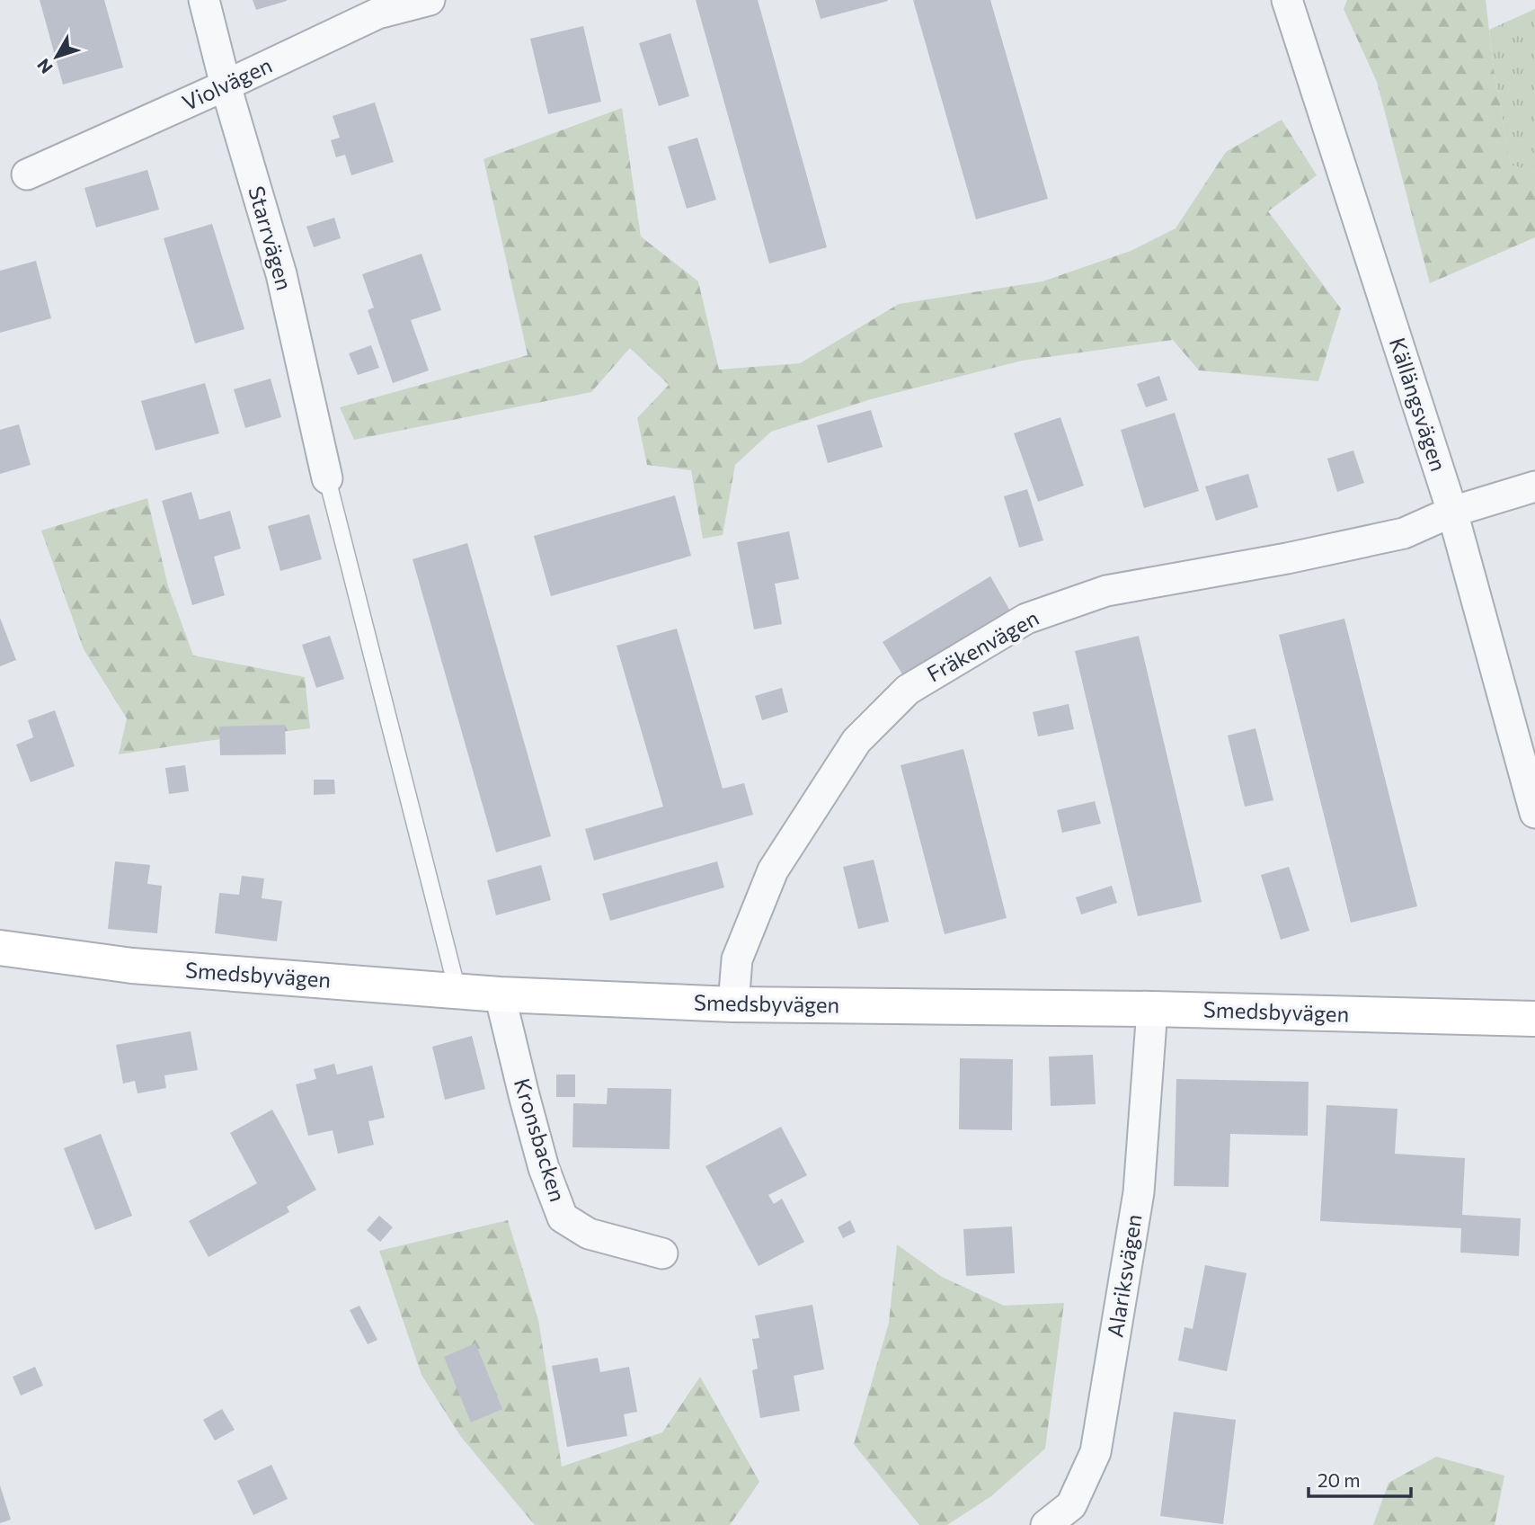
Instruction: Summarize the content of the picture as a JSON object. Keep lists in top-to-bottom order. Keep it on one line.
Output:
{"streets":{"main road":["Smedsbyvägen"],"street":["Violvägen","Starrvägen","Källängsvägen","Fräkenvägen","Kronsbacken","Alariksvägen"]},"crossings":[["Violvägen","Starrvägen"],["Källängsvägen","Fräkenvägen"],["Fräkenvägen","Smedsbyvägen"],["Smedsbyvägen","Kronsbacken"],["Smedsbyvägen","Alariksvägen"]],"scale_bar":"20 m","north":"bottom left"}
